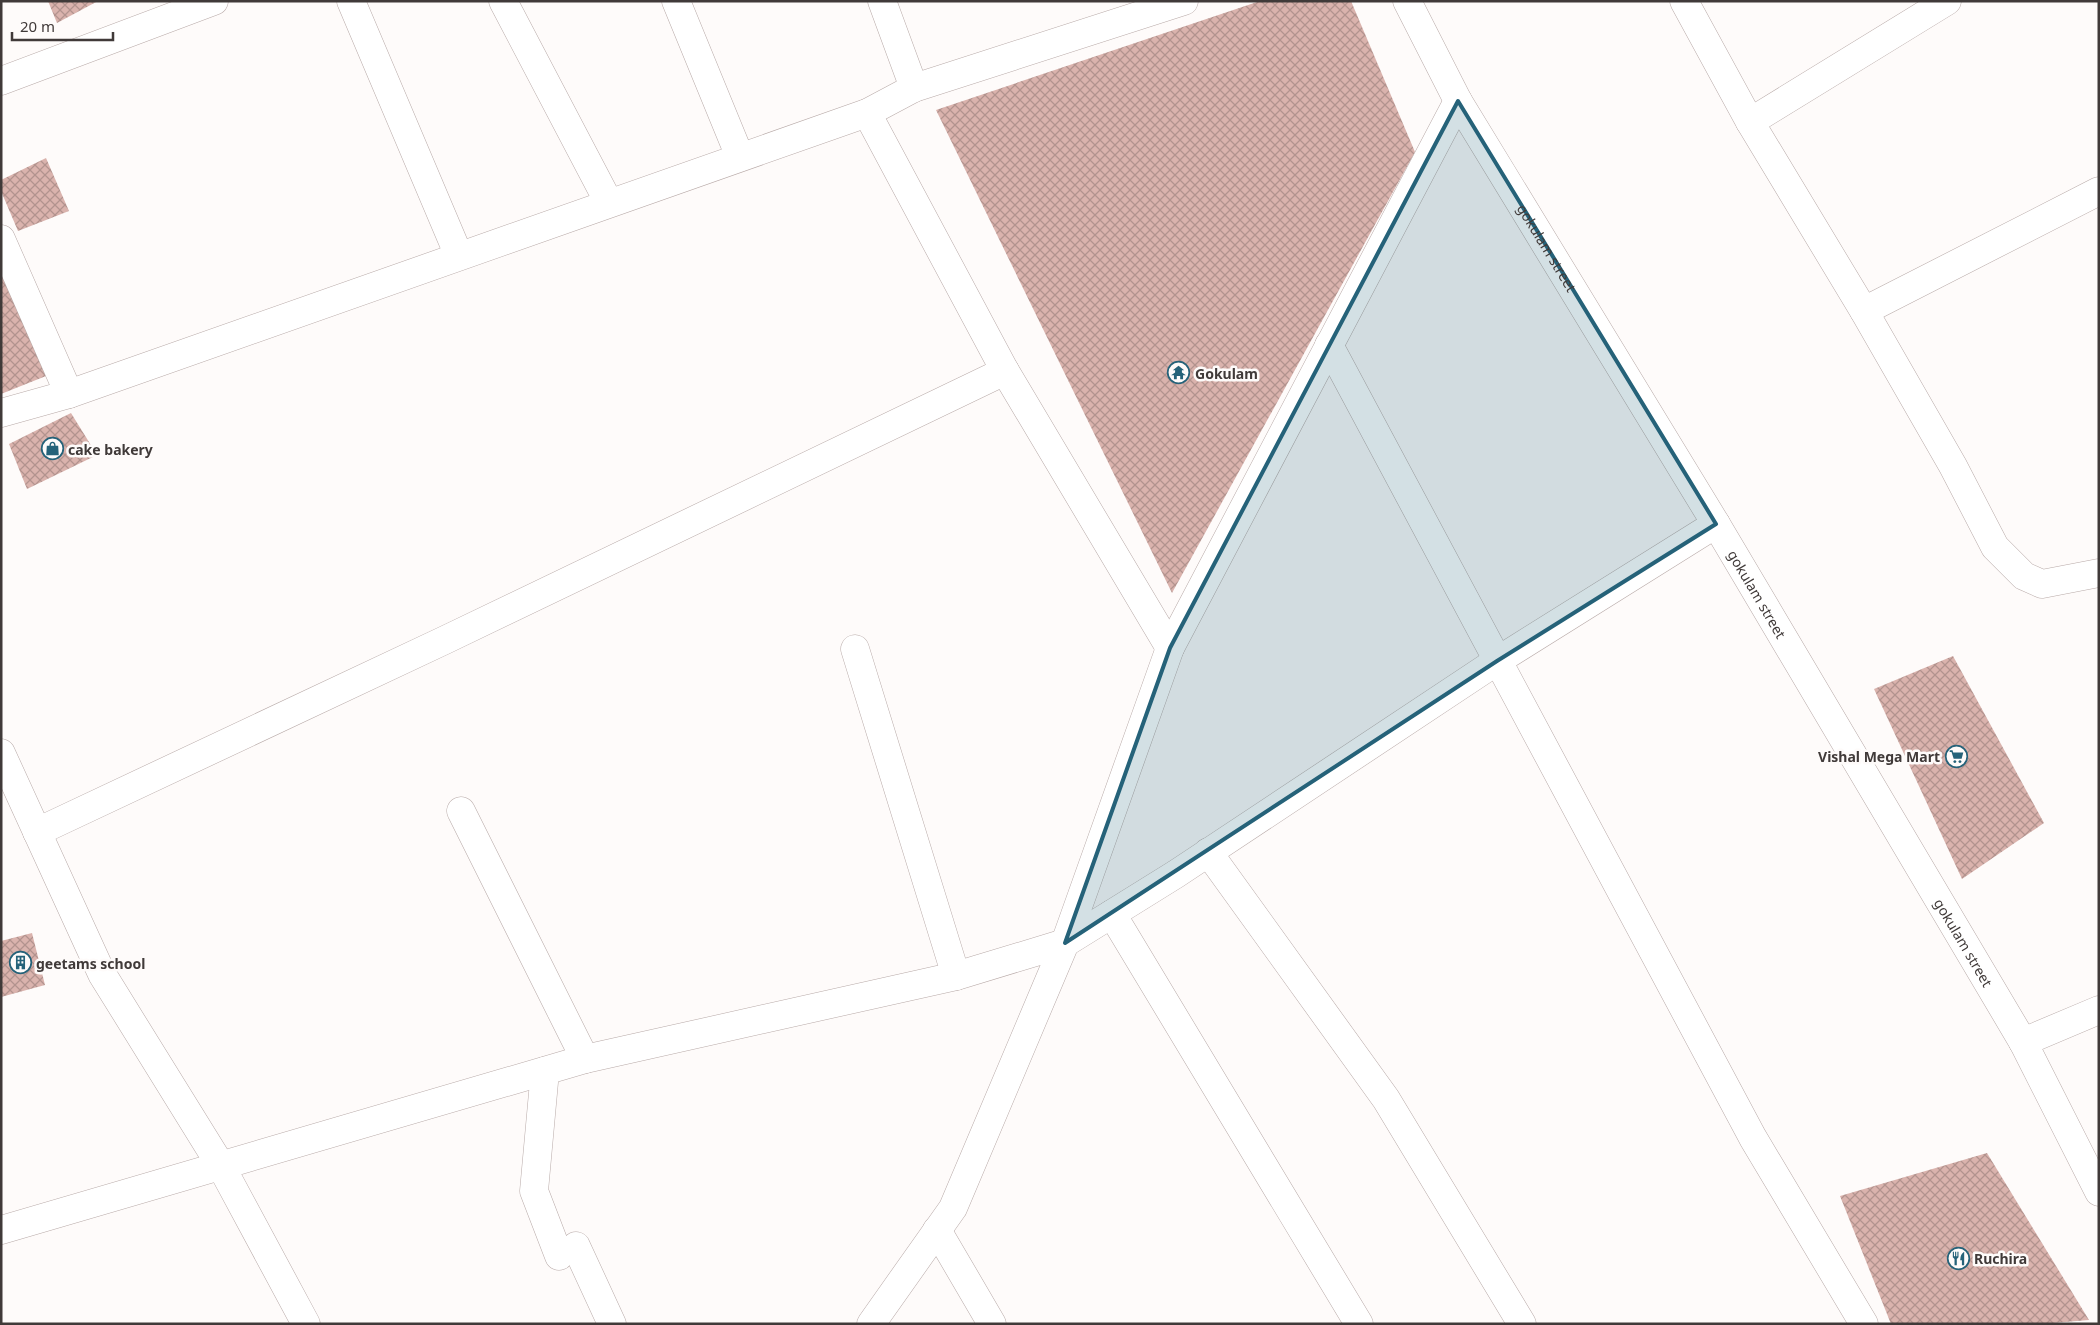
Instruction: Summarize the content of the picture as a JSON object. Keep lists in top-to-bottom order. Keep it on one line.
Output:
{"streets":{"street":["gokulam street"]},"places":{"temple":["Gokulam"],"shop":["cake bakery"],"supermarket":["Vishal Mega Mart"],"building":["geetams school"],"restaurant":["Ruchira"]},"scale_bar":"20 m"}
